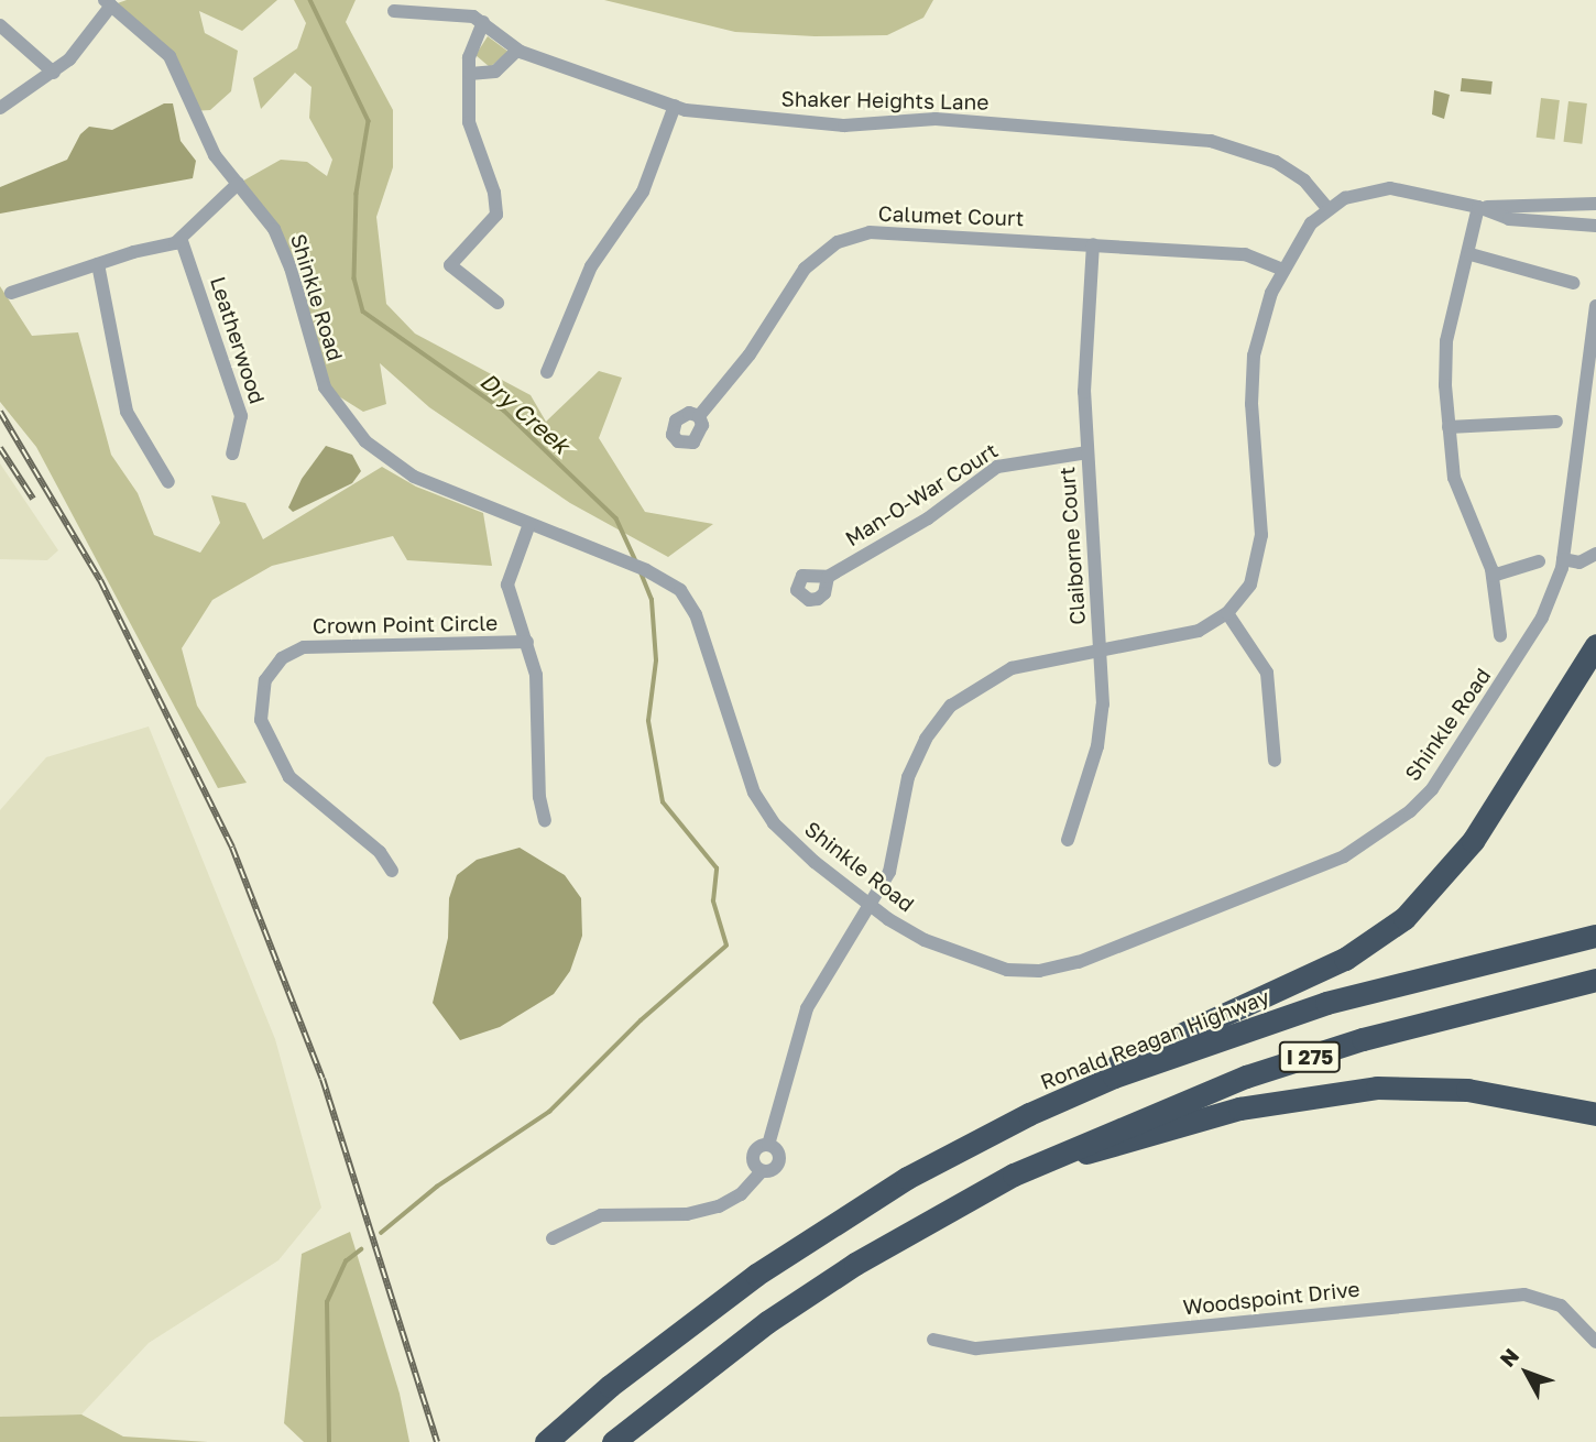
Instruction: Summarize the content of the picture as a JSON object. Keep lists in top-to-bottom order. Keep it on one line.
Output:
{"streets":{"highway":["Ronald Reagan Highway","I 275"],"street":["Shaker Heights Lane","Calumet Court","Shinkle Road","Leatherwood","Man-O-War Court","Claiborne Court","Crown Point Circle","Woodspoint Drive"]},"crossings":[["Calumet Court","Claiborne Court"],["Shinkle Road","Crown Point Circle"],["Man-O-War Court","Claiborne Court"]],"water":["Dry Creek"],"north":"top left"}
